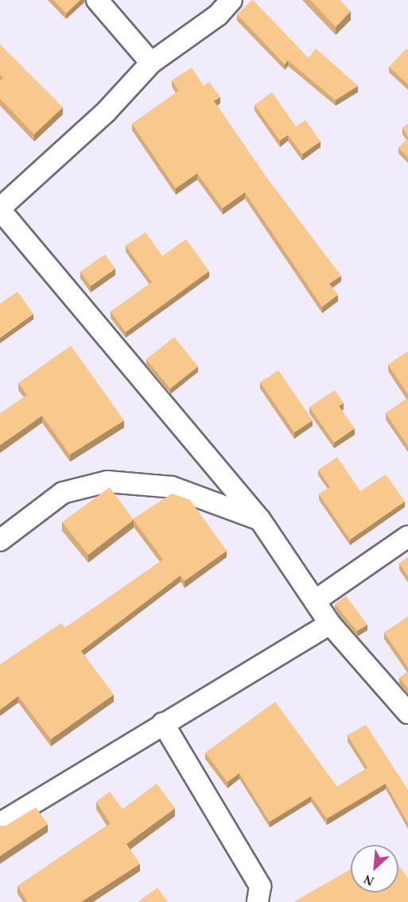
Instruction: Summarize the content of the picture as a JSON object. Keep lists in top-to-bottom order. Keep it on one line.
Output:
{"north":"bottom left"}
